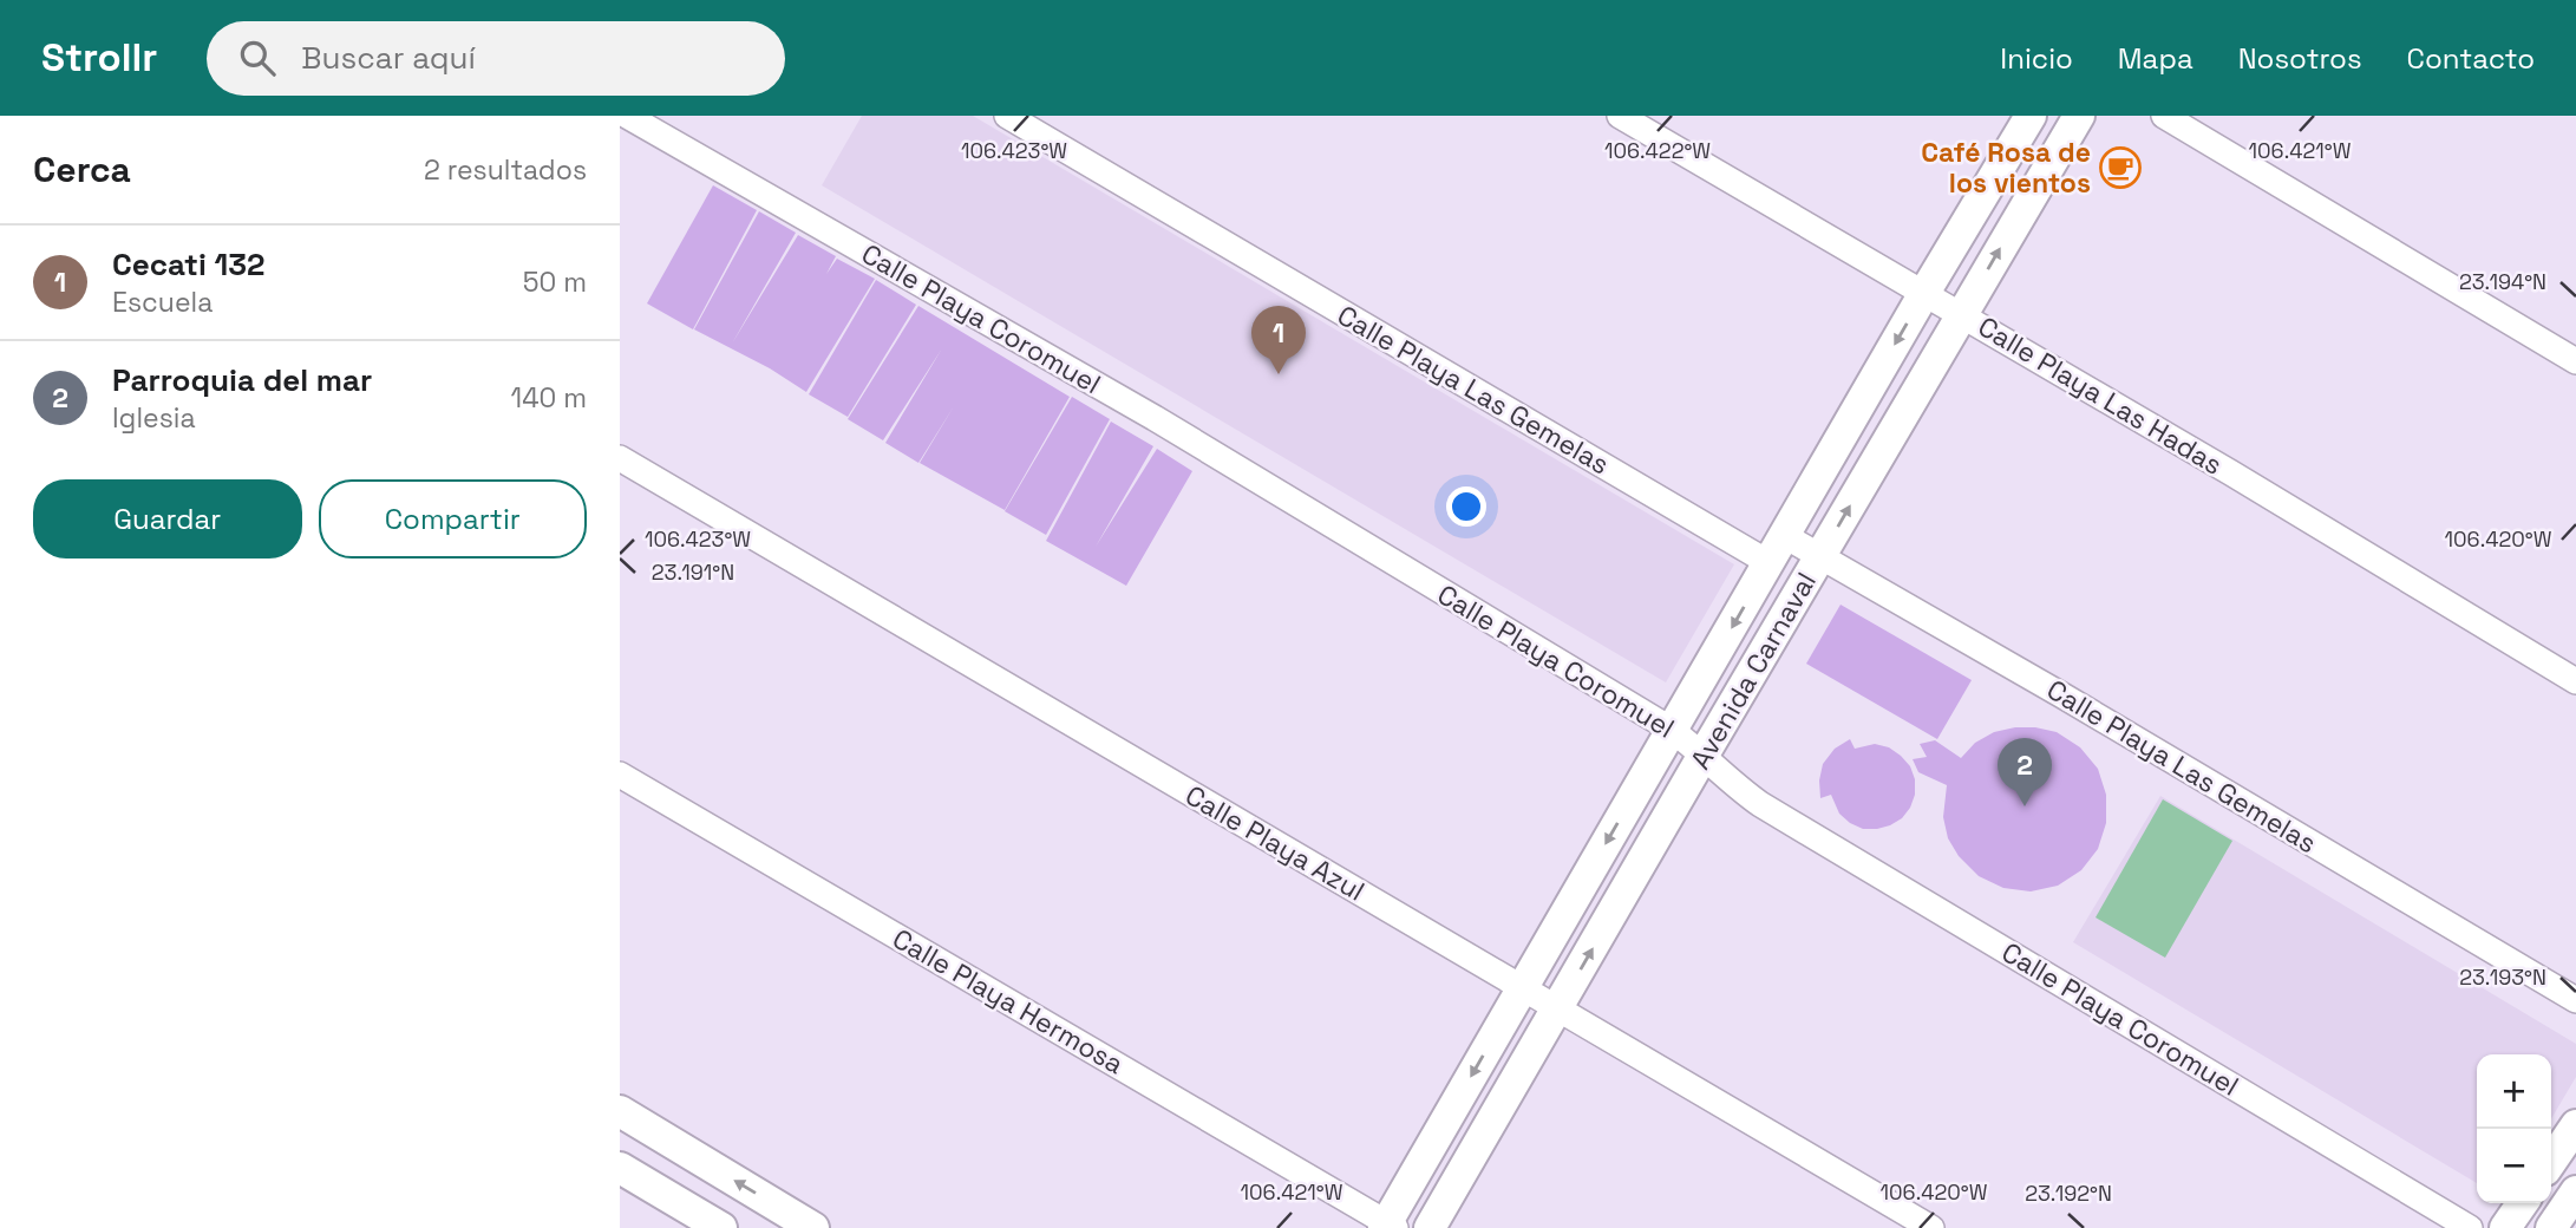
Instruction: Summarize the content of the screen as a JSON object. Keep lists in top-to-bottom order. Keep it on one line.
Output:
{"streets":{"street":["Calle Playa Coromuel","Calle Playa Las Gemelas","Calle Playa Las Hadas","Avenida Carnaval","Calle Playa Azul","Calle Playa Hermosa"]},"crossings":[["Calle Playa Coromuel","Avenida Carnaval"],["Calle Playa Las Gemelas","Avenida Carnaval"],["Calle Playa Las Hadas","Avenida Carnaval"],["Avenida Carnaval","Calle Playa Azul"],["Avenida Carnaval","Calle Playa Hermosa"]],"places":{"cafe":["Café Rosa de los vientos"]},"page":{"header":"Strollr","search":"Buscar aquí","nav":["Inicio","Mapa","Nosotros","Contacto"],"heading":["Cerca","2 resultados"],"list":[{"mark":"1","name":"Cecati 132","note":"Escuela","value":"50 m"},{"mark":"2","name":"Parroquia del mar","note":"Iglesia","value":"140 m"}],"pins":["1","2"],"buttons":["Guardar","Compartir"],"map_buttons":["+","−"]},"coordinates":["106.423°W","106.422°W","106.421°W","23.194°N","106.420°W","23.191°N","23.193°N","23.192°N"]}
